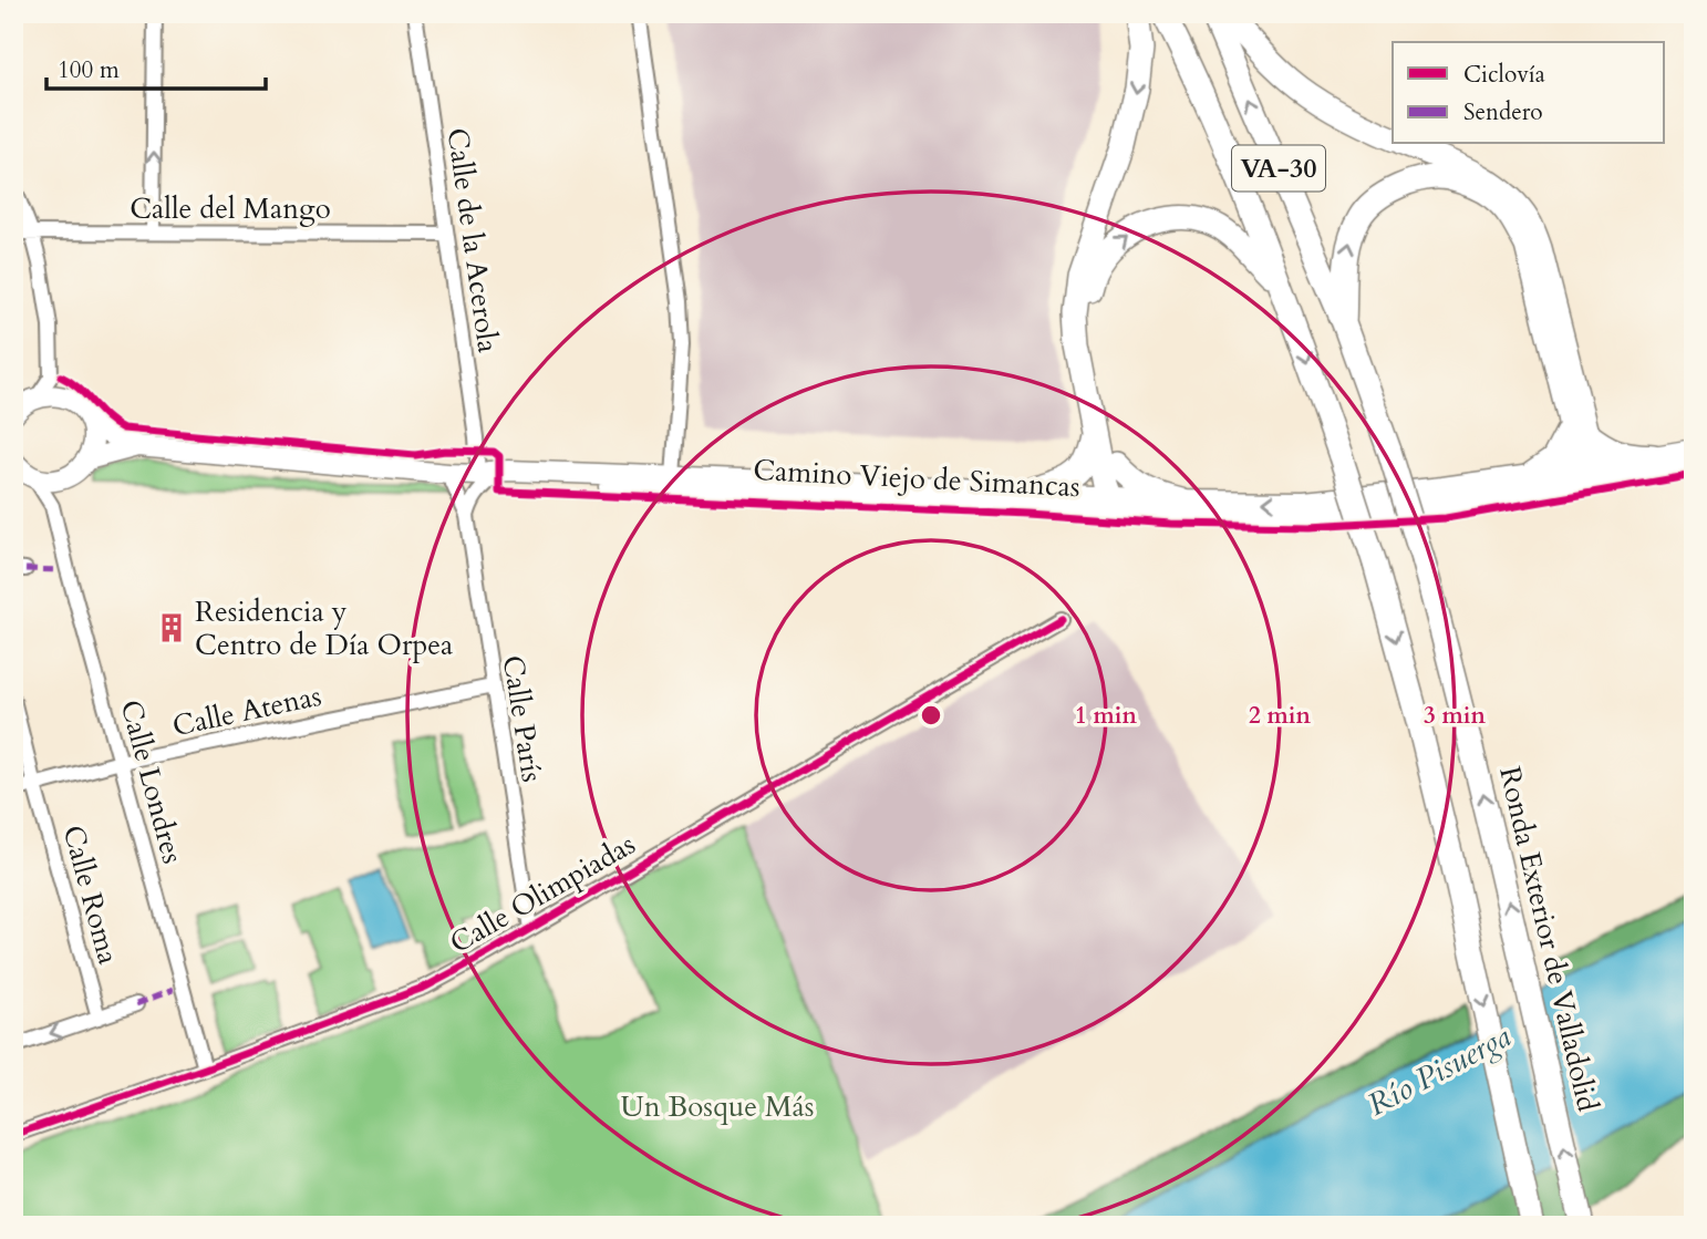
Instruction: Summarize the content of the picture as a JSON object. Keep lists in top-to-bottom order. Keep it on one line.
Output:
{"streets":{"highway":["VA-30","Ronda Exterior de Valladolid"],"main road":["Camino Viejo de Simancas"],"street":["Calle del Mango","Calle de la Acerola","Calle Atenas","Calle París","Calle Londres","Calle Olimpiadas","Calle Roma"]},"crossings":[["Calle del Mango","Calle de la Acerola"],["Calle de la Acerola","Camino Viejo de Simancas"],["Camino Viejo de Simancas","Calle París"],["Calle Atenas","Calle París"],["Calle Atenas","Calle Londres"],["Calle Atenas","Calle Roma"],["Calle París","Calle Olimpiadas"],["Calle Londres","Calle Olimpiadas"]],"water":["Río Pisuerga"],"parks":["Un Bosque Más"],"places":{"building":["Residencia y Centro de Día Orpea"]},"legend":["Ciclovía","Sendero"],"scale_bar":"100 m","rings":["1 min","2 min","3 min"]}
